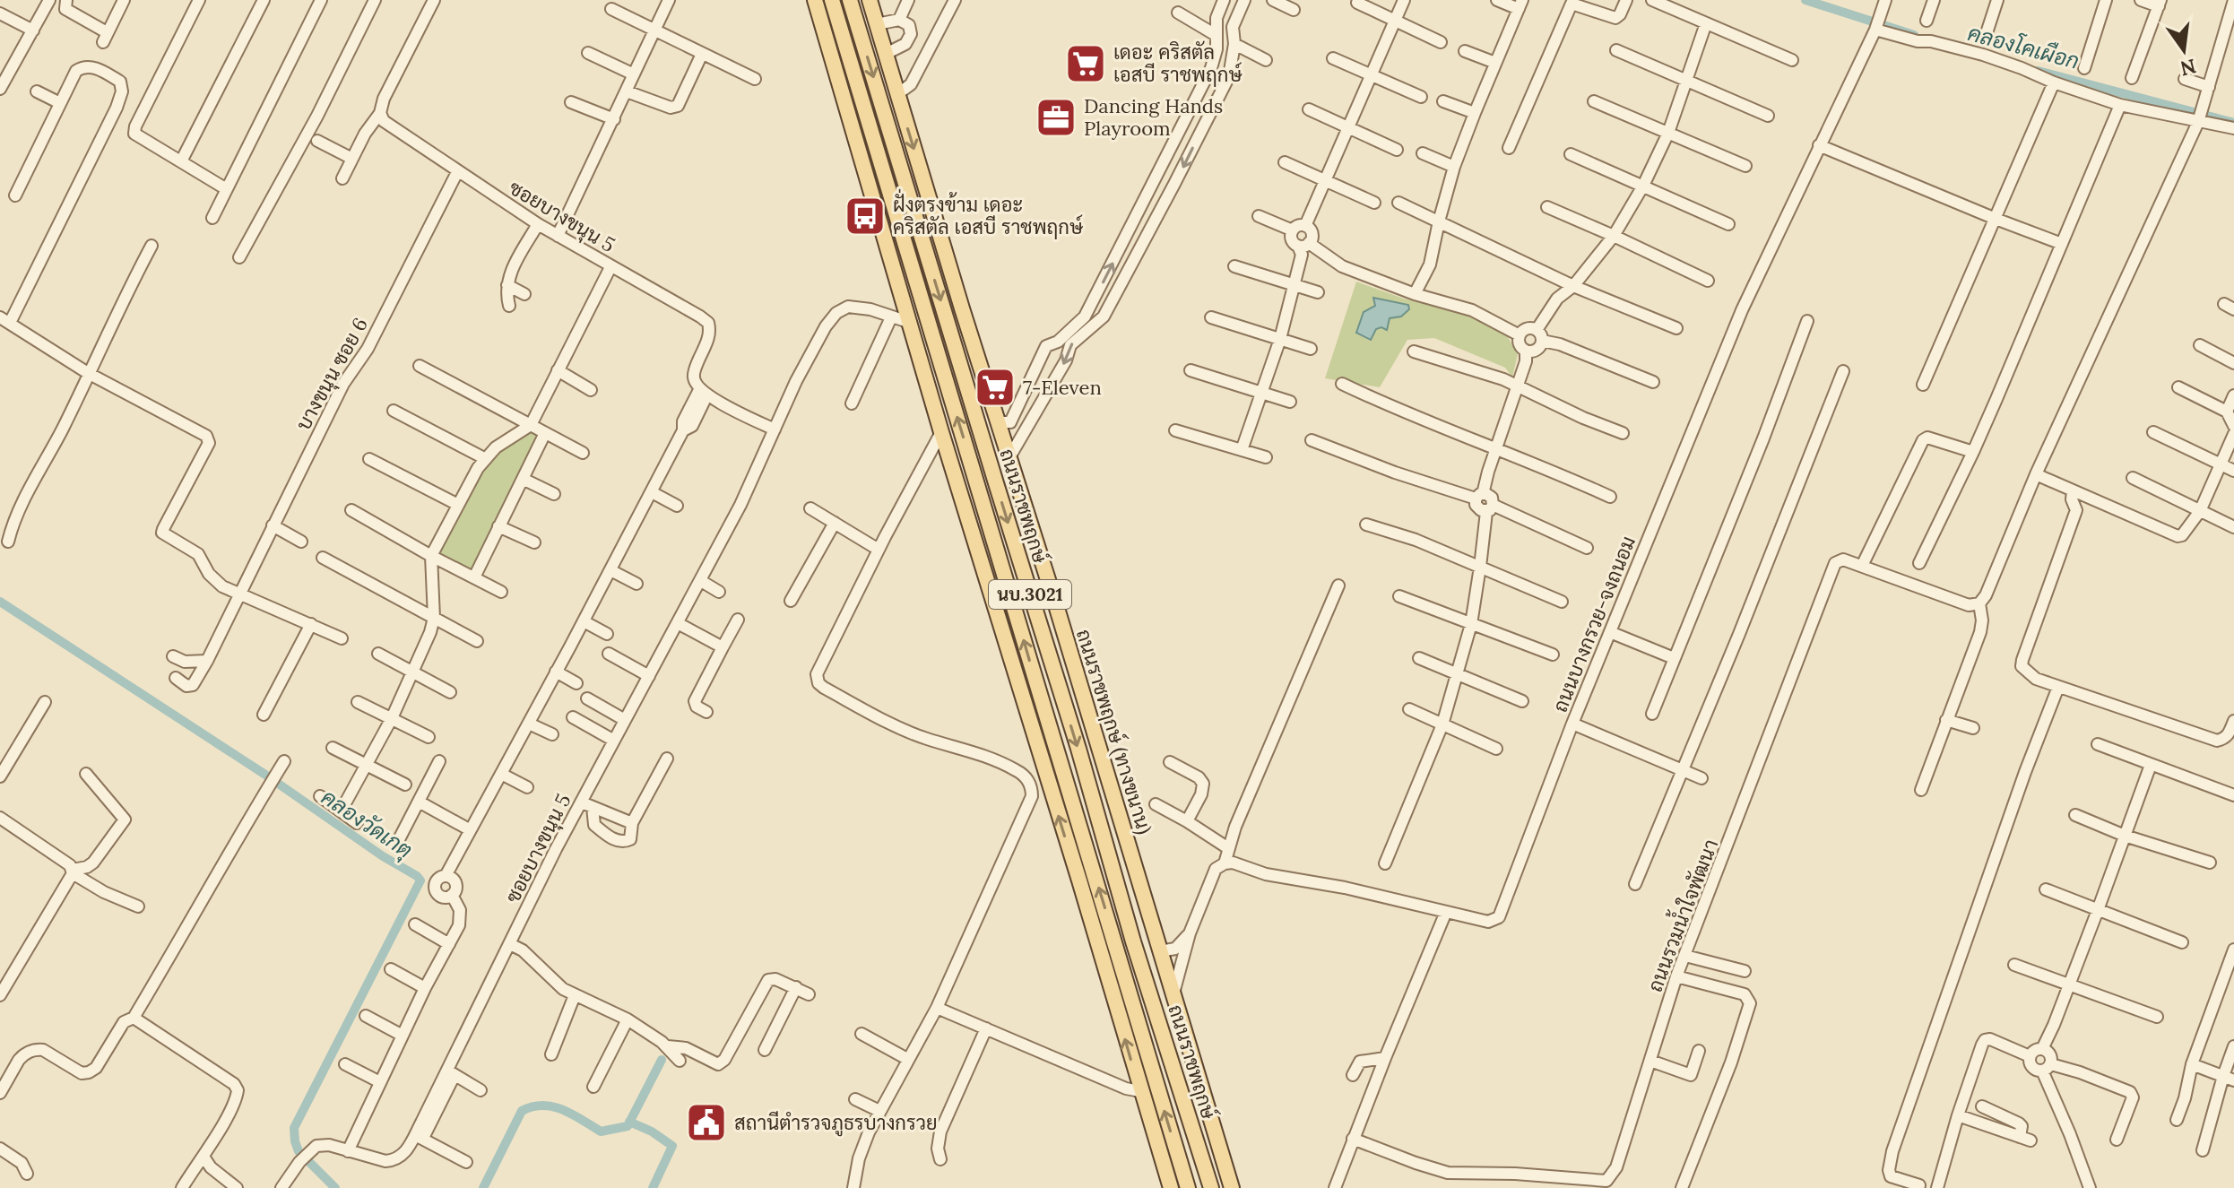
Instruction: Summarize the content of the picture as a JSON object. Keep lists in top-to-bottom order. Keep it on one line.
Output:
{"streets":{"main road":["ถนนราชพฤกษ์","นบ.3021","ถนนราชพฤกษ์ (ทางขนาน)"],"street":["ซอยบางขนุน 5","บางขนุน ซอย 6","ถนนบางกรวย-จงถนอม","ถนนรวมน้ำใจพัฒนา"]},"crossings":[["ซอยบางขนุน 5","บางขนุน ซอย 6"],["ซอยบางขนุน 5","นบ.3021"]],"water":["คลองโคเผือก","คลองวัดเกตุ"],"places":{"supermarket":["เดอะ คริสตัล เอสบี ราชพฤกษ์","7-Eleven"],"office":["Dancing Hands Playroom"],"bus stop":["ฝั่งตรงข้าม เดอะ คริสตัล เอสบี ราชพฤกษ์"],"public building":["สถานีตำรวจภูธรบางกรวย"]},"north":"bottom"}
